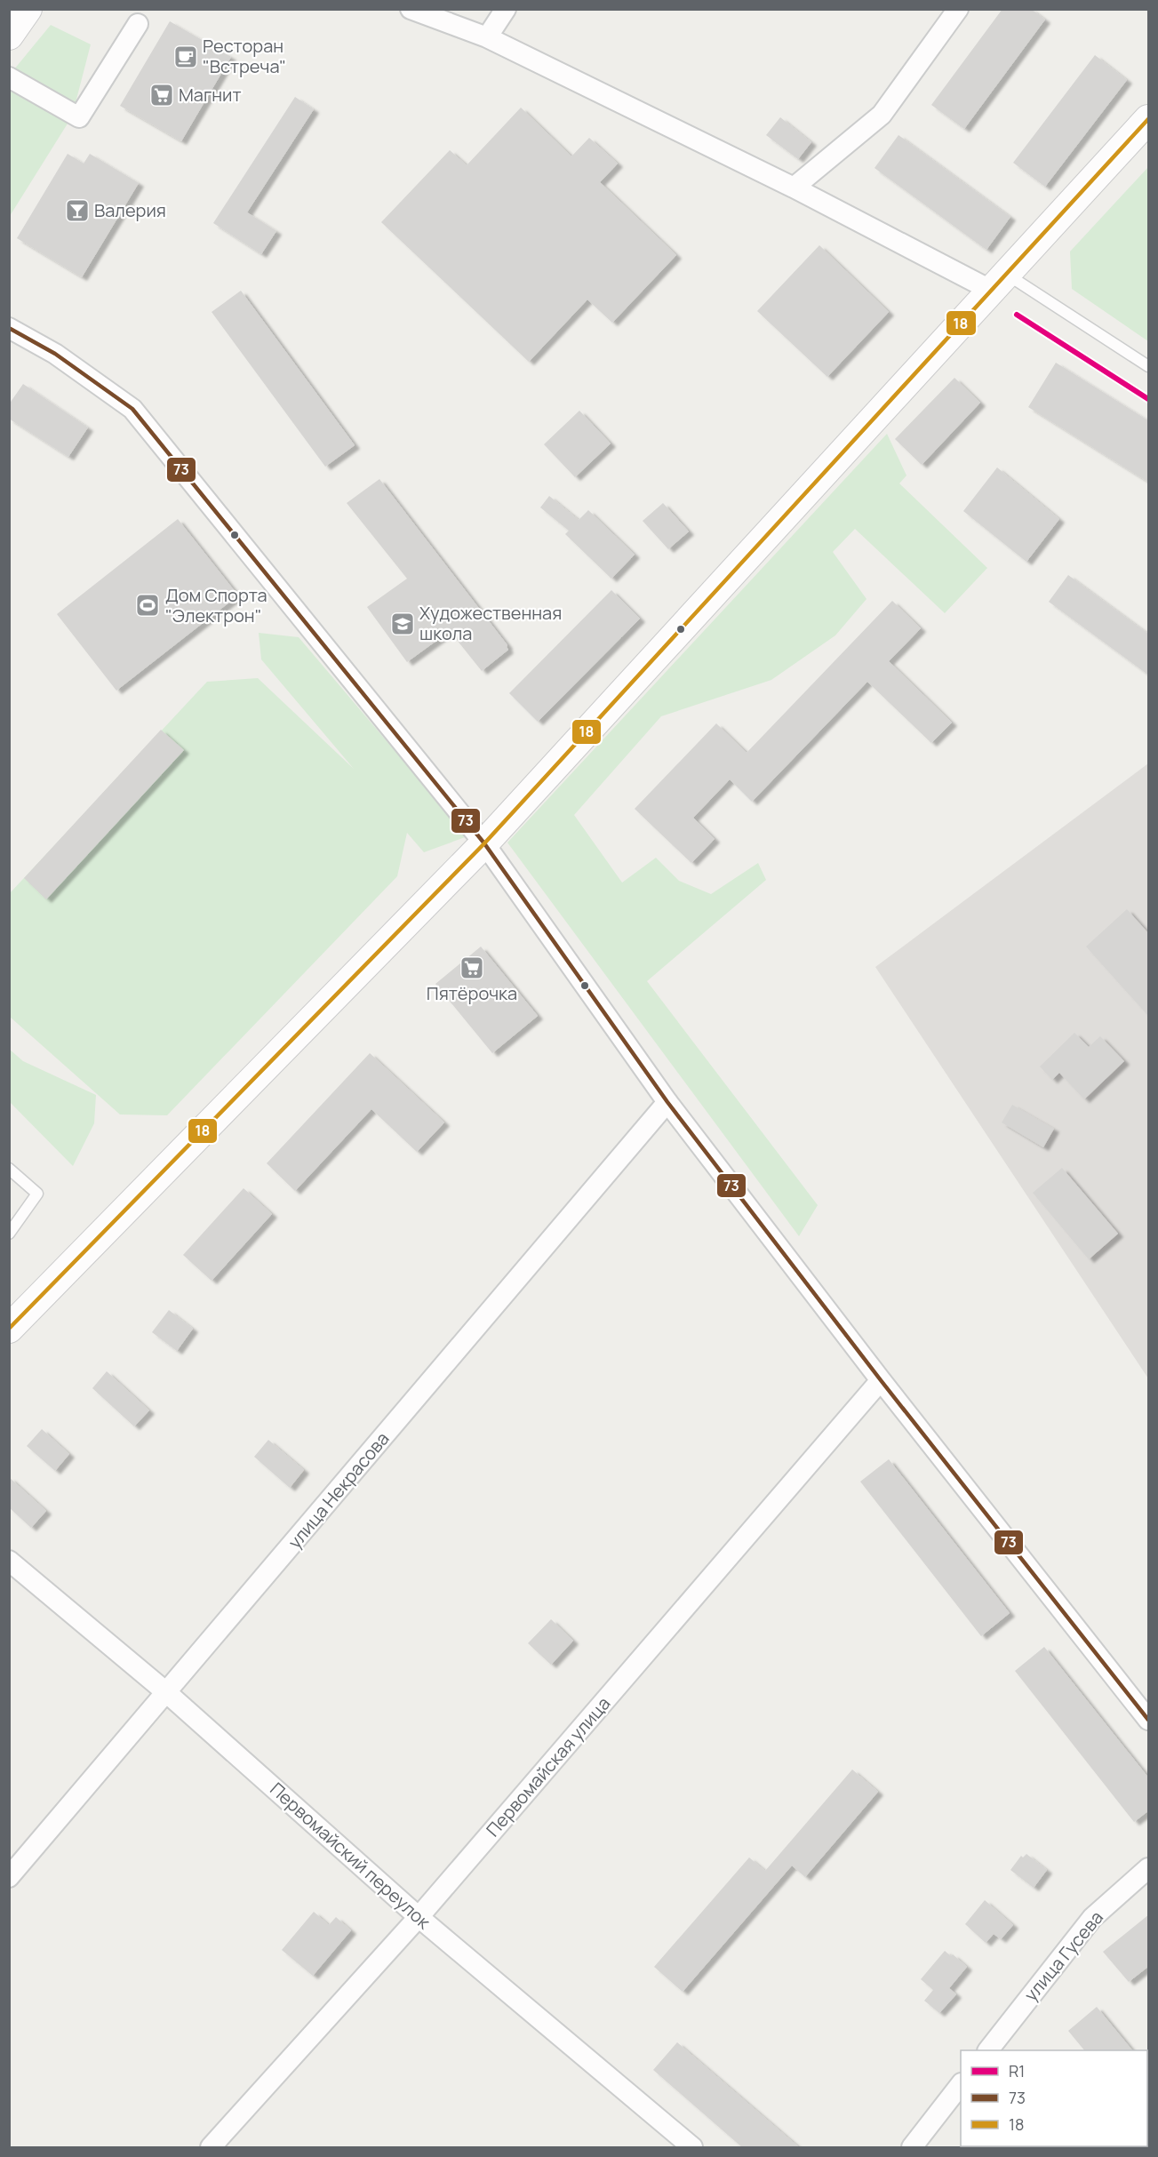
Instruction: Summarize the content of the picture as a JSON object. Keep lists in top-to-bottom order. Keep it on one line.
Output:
{"streets":{"street":["улица Некрасова","Первомайская улица","Первомайский переулок","улица Гусева"]},"crossings":[["улица Некрасова","Первомайский переулок"],["Первомайская улица","Первомайский переулок"]],"places":{"cafe":["Ресторан \"Встреча\""],"supermarket":["Магнит","Пятёрочка"],"bar":["Валерия"],"sports":["Дом Спорта \"Электрон\""],"school or university":["Художественная школа"]},"lines":["transit line 18","transit line R1","transit line 73"],"legend":["R1","73","18"]}
